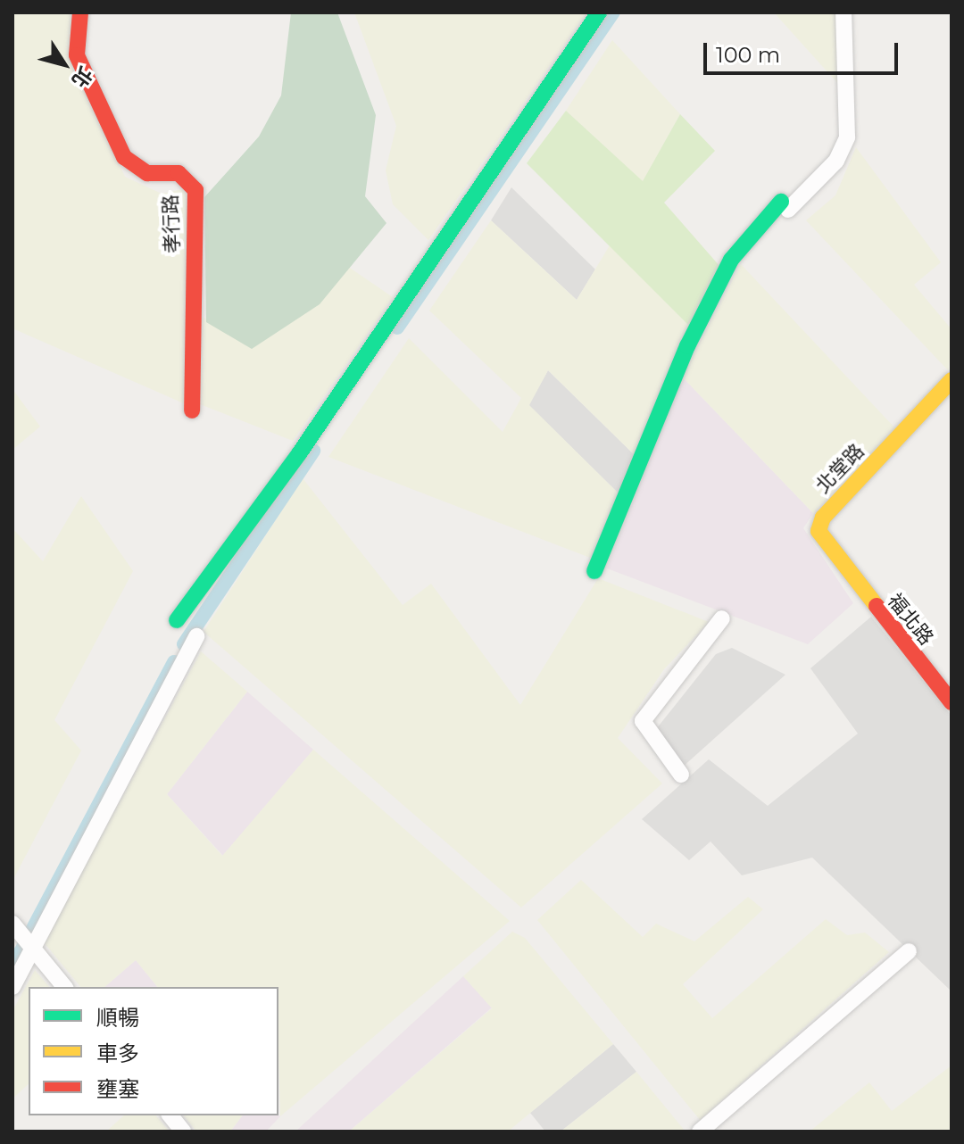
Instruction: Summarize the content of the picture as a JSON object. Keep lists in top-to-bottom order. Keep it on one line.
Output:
{"streets":{"street":["孝行路","北堂路","福北路"]},"crossings":[["北堂路","福北路"]],"legend":["順暢","車多","壅塞"],"scale_bar":"100 m","north":"bottom right"}
